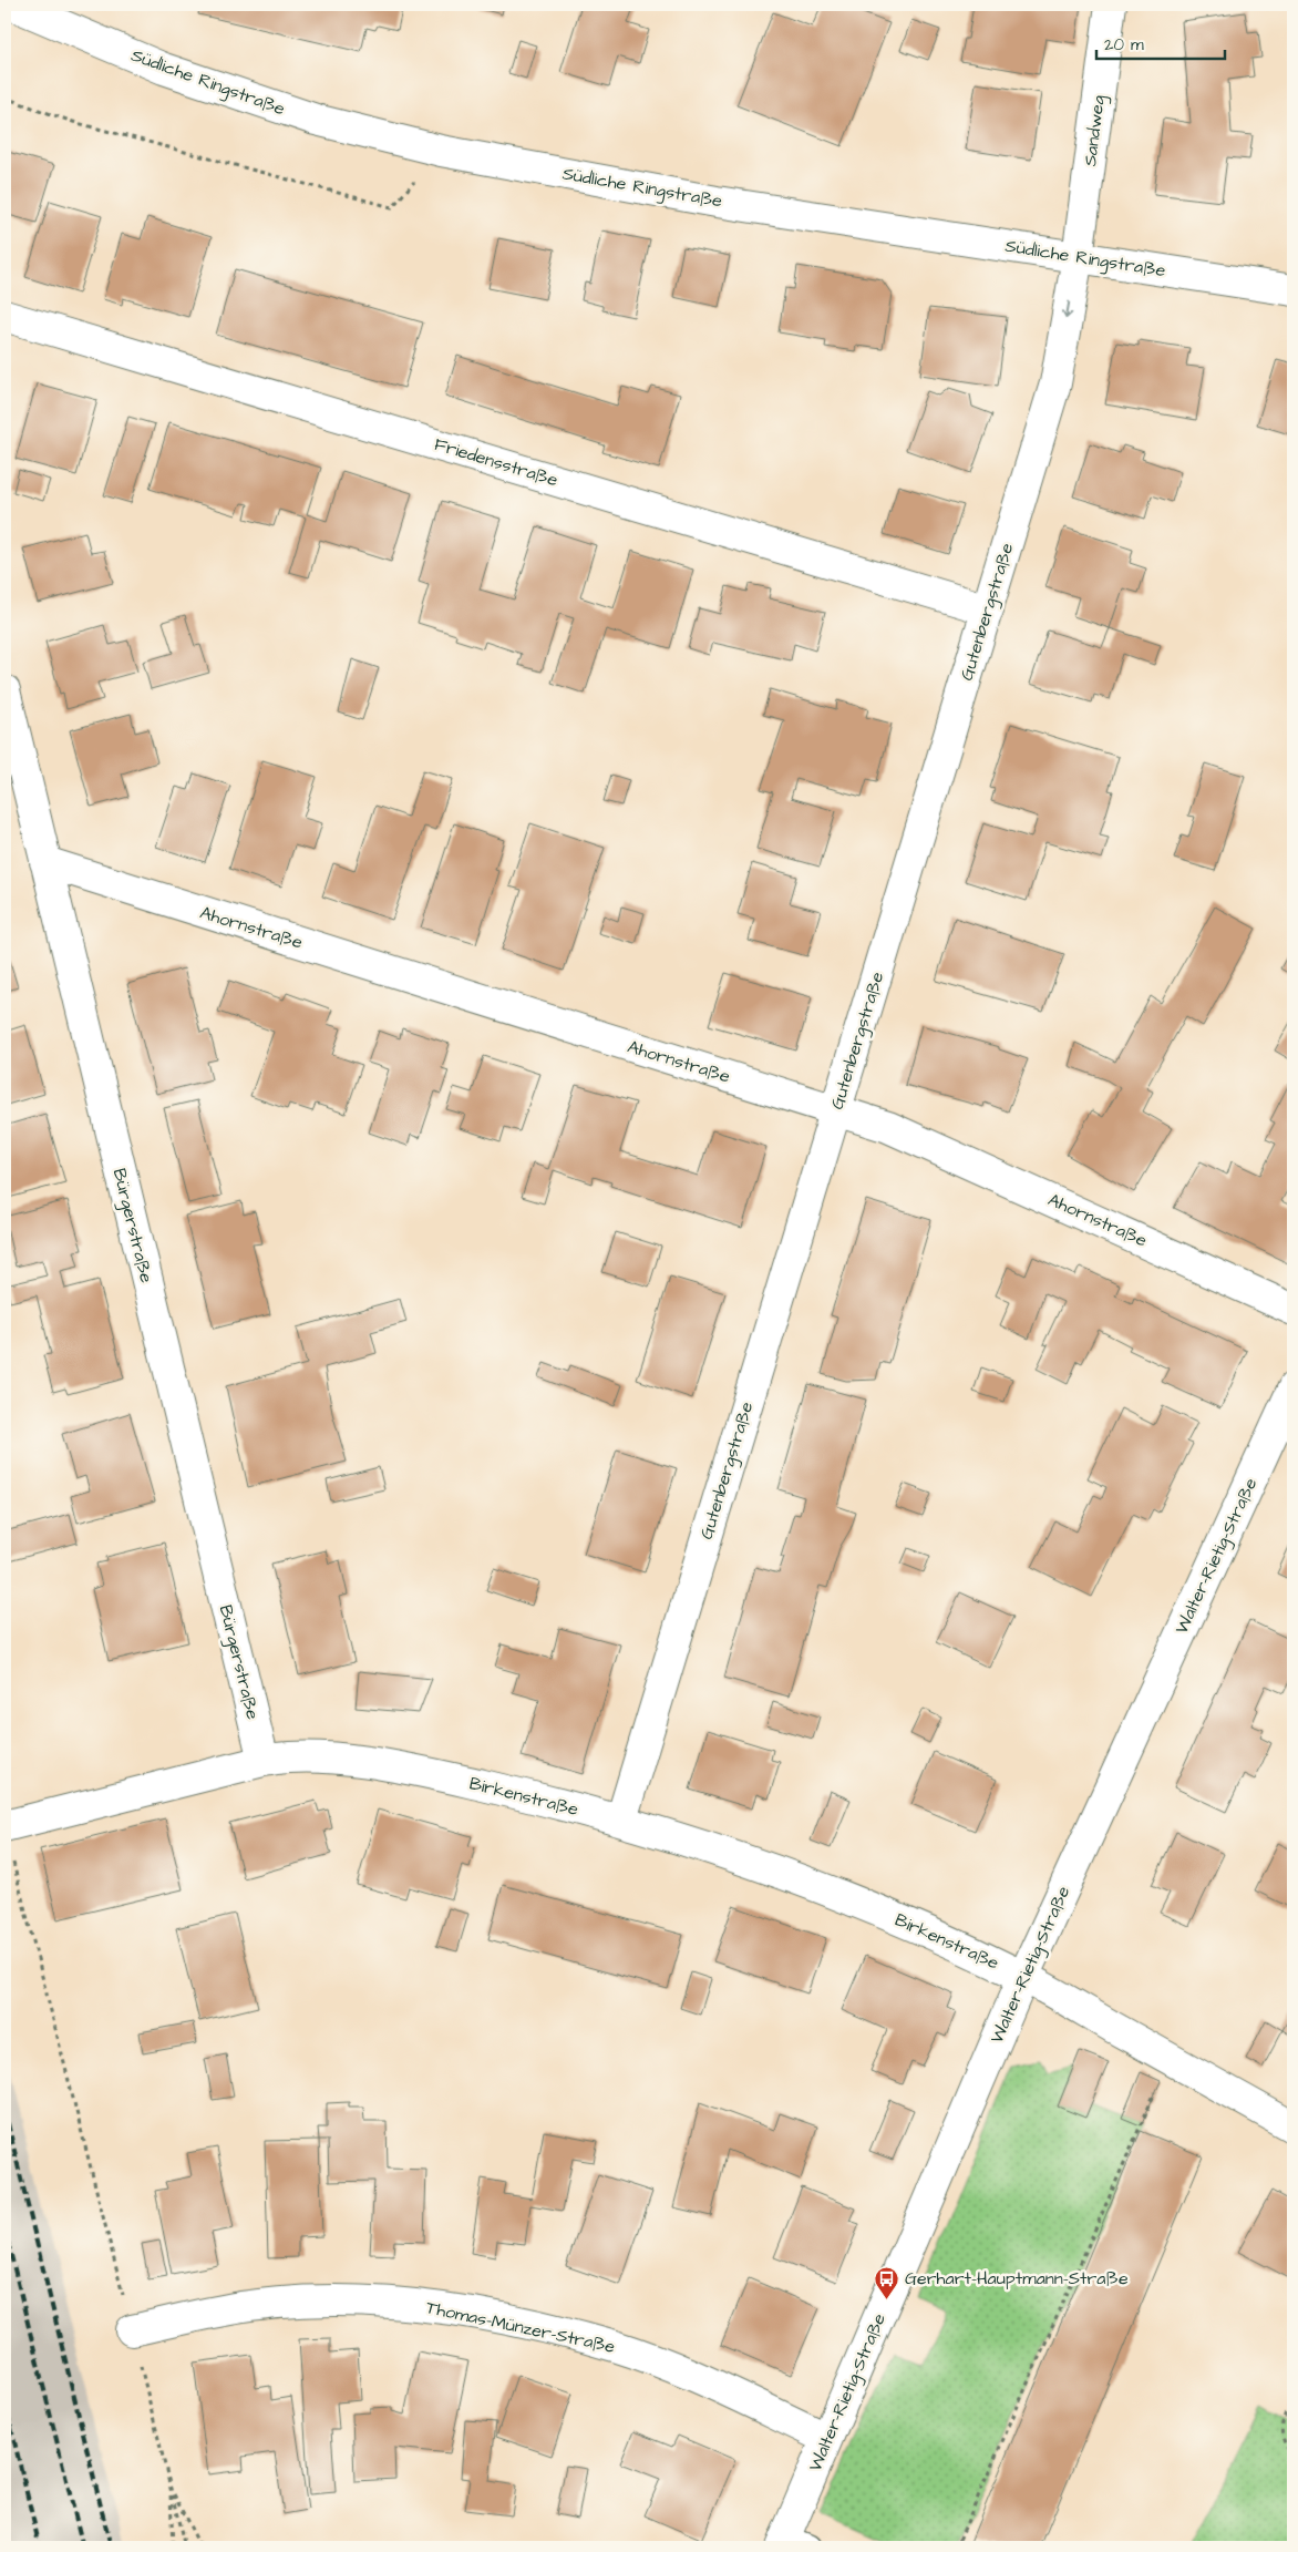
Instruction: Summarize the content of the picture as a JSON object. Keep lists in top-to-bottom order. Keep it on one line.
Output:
{"streets":{"street":["Südliche Ringstraße","Sandweg","Friedensstraße","Gutenbergstraße","Ahornstraße","Bürgerstraße","Walter-Rietig-Straße","Birkenstraße","Thomas-Münzer-Straße"]},"crossings":[["Südliche Ringstraße","Sandweg"],["Südliche Ringstraße","Gutenbergstraße"],["Sandweg","Gutenbergstraße"],["Friedensstraße","Gutenbergstraße"],["Gutenbergstraße","Ahornstraße"],["Gutenbergstraße","Birkenstraße"],["Ahornstraße","Bürgerstraße"],["Bürgerstraße","Birkenstraße"],["Walter-Rietig-Straße","Birkenstraße"],["Walter-Rietig-Straße","Thomas-Münzer-Straße"]],"places":{"bus stop":["Gerhart-Hauptmann-Straße"]},"scale_bar":"20 m"}
